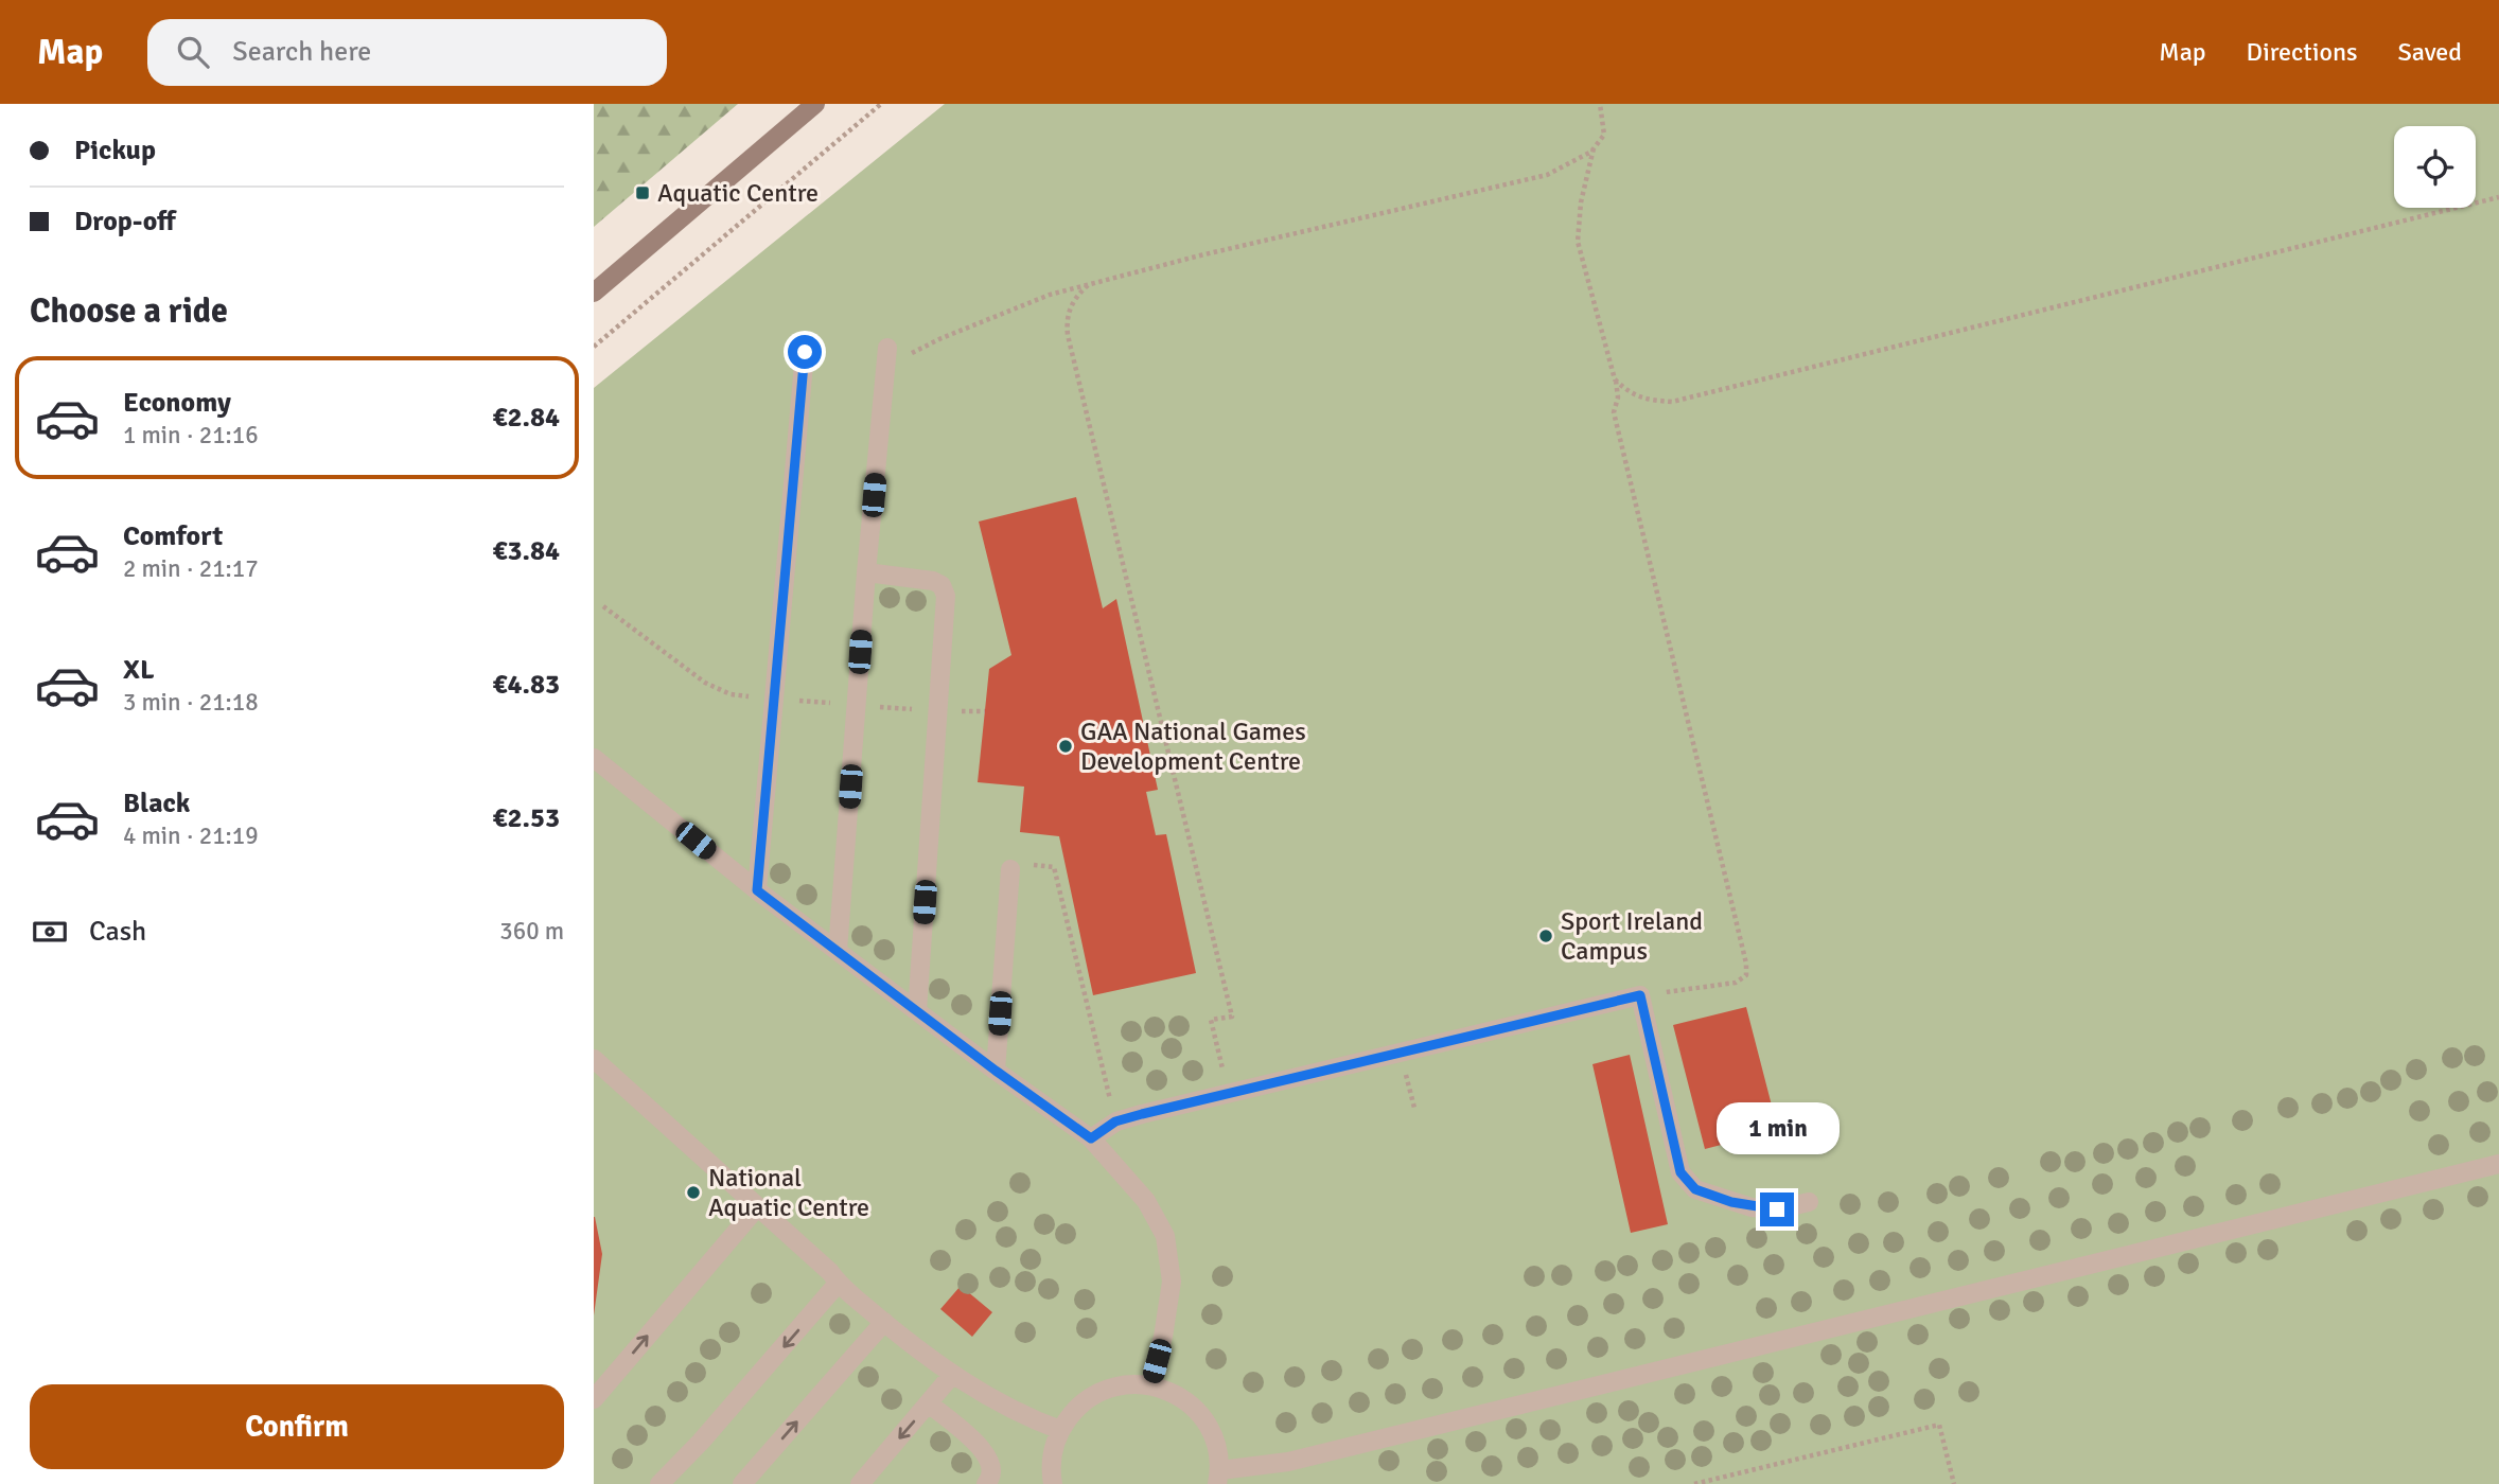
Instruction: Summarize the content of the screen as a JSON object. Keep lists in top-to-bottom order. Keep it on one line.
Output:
{"places":{"transit":["Aquatic Centre"],"other":["GAA National Games Development Centre","Sport Ireland Campus","National Aquatic Centre"]},"page":{"header":"Map","search":"Search here","nav":["Map","Directions","Saved"],"banner":["Pickup","Drop-off"],"heading":"Choose a ride","list":[{"name":"Economy","note":"1 min · 21:16","value":"€2.84"},{"name":"Comfort","note":"2 min · 21:17","value":"€3.84"},{"name":"XL","note":"3 min · 21:18","value":"€4.83"},{"name":"Black","note":"4 min · 21:19","value":"€2.53"}],"pay":["Cash","360 m"],"bubble":"1 min","buttons":"Confirm"}}
